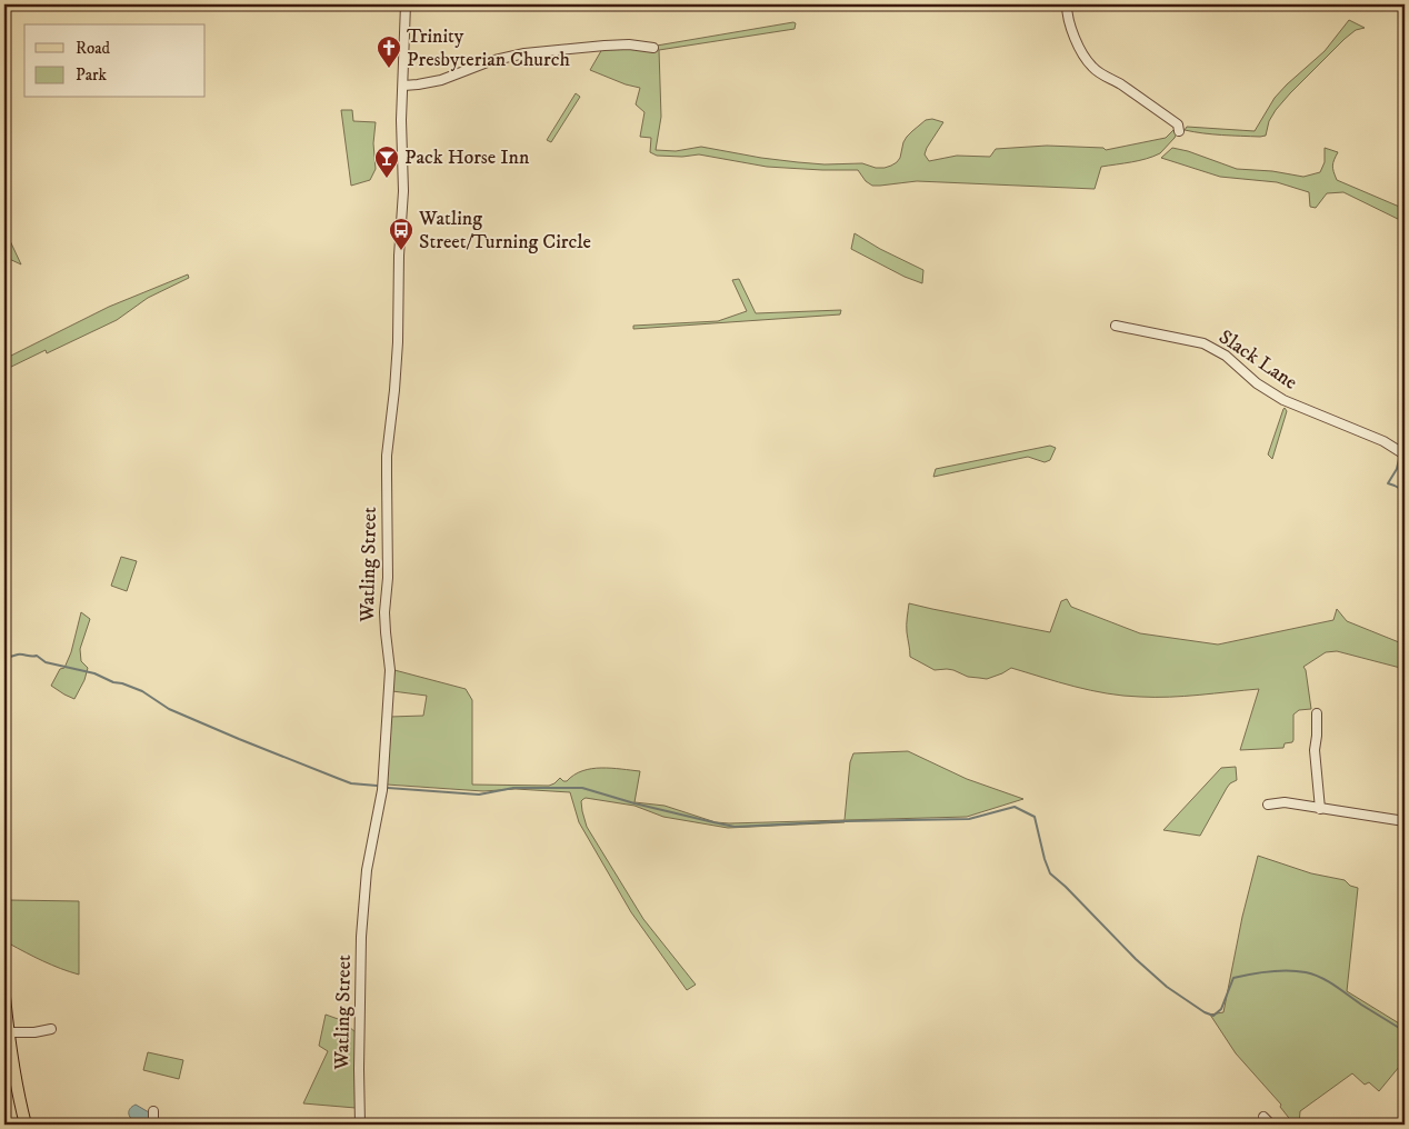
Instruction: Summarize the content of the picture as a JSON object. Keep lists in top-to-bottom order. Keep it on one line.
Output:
{"streets":{"street":["Slack Lane","Watling Street"]},"places":{"church":["Trinity Presbyterian Church"],"bar":["Pack Horse Inn"],"bus stop":["Watling Street/Turning Circle"]},"legend":["Road","Park"]}
